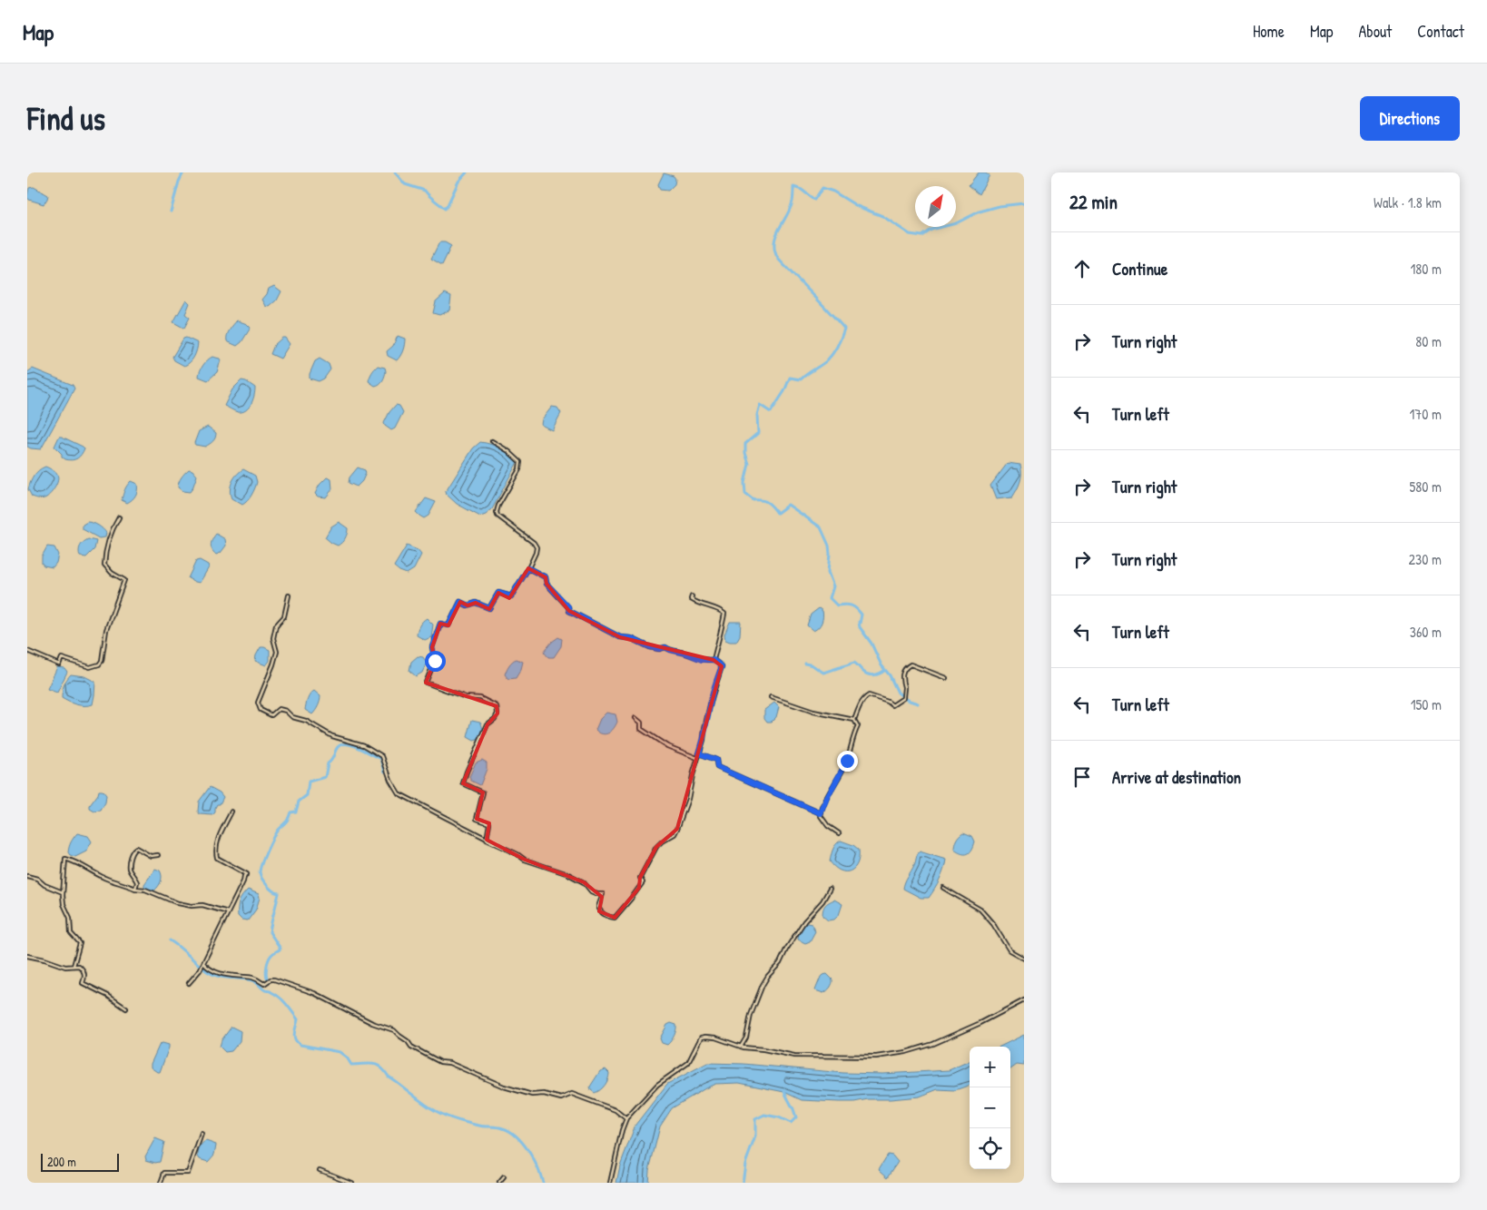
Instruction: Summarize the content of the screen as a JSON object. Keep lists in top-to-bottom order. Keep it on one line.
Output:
{"scale_bar":"200 m","north":"top right","page":{"header":"Map","nav":["Home","Map","About","Contact"],"buttons":"Directions","title":"Find us","heading":["22 min","Walk · 1.8 km"],"list":[["Continue","180 m"],["Turn right","80 m"],["Turn left","170 m"],["Turn right","580 m"],["Turn right","230 m"],["Turn left","360 m"],["Turn left","150 m"],"Arrive at destination"],"map_buttons":["+","−"],"scale":"200 m"}}
